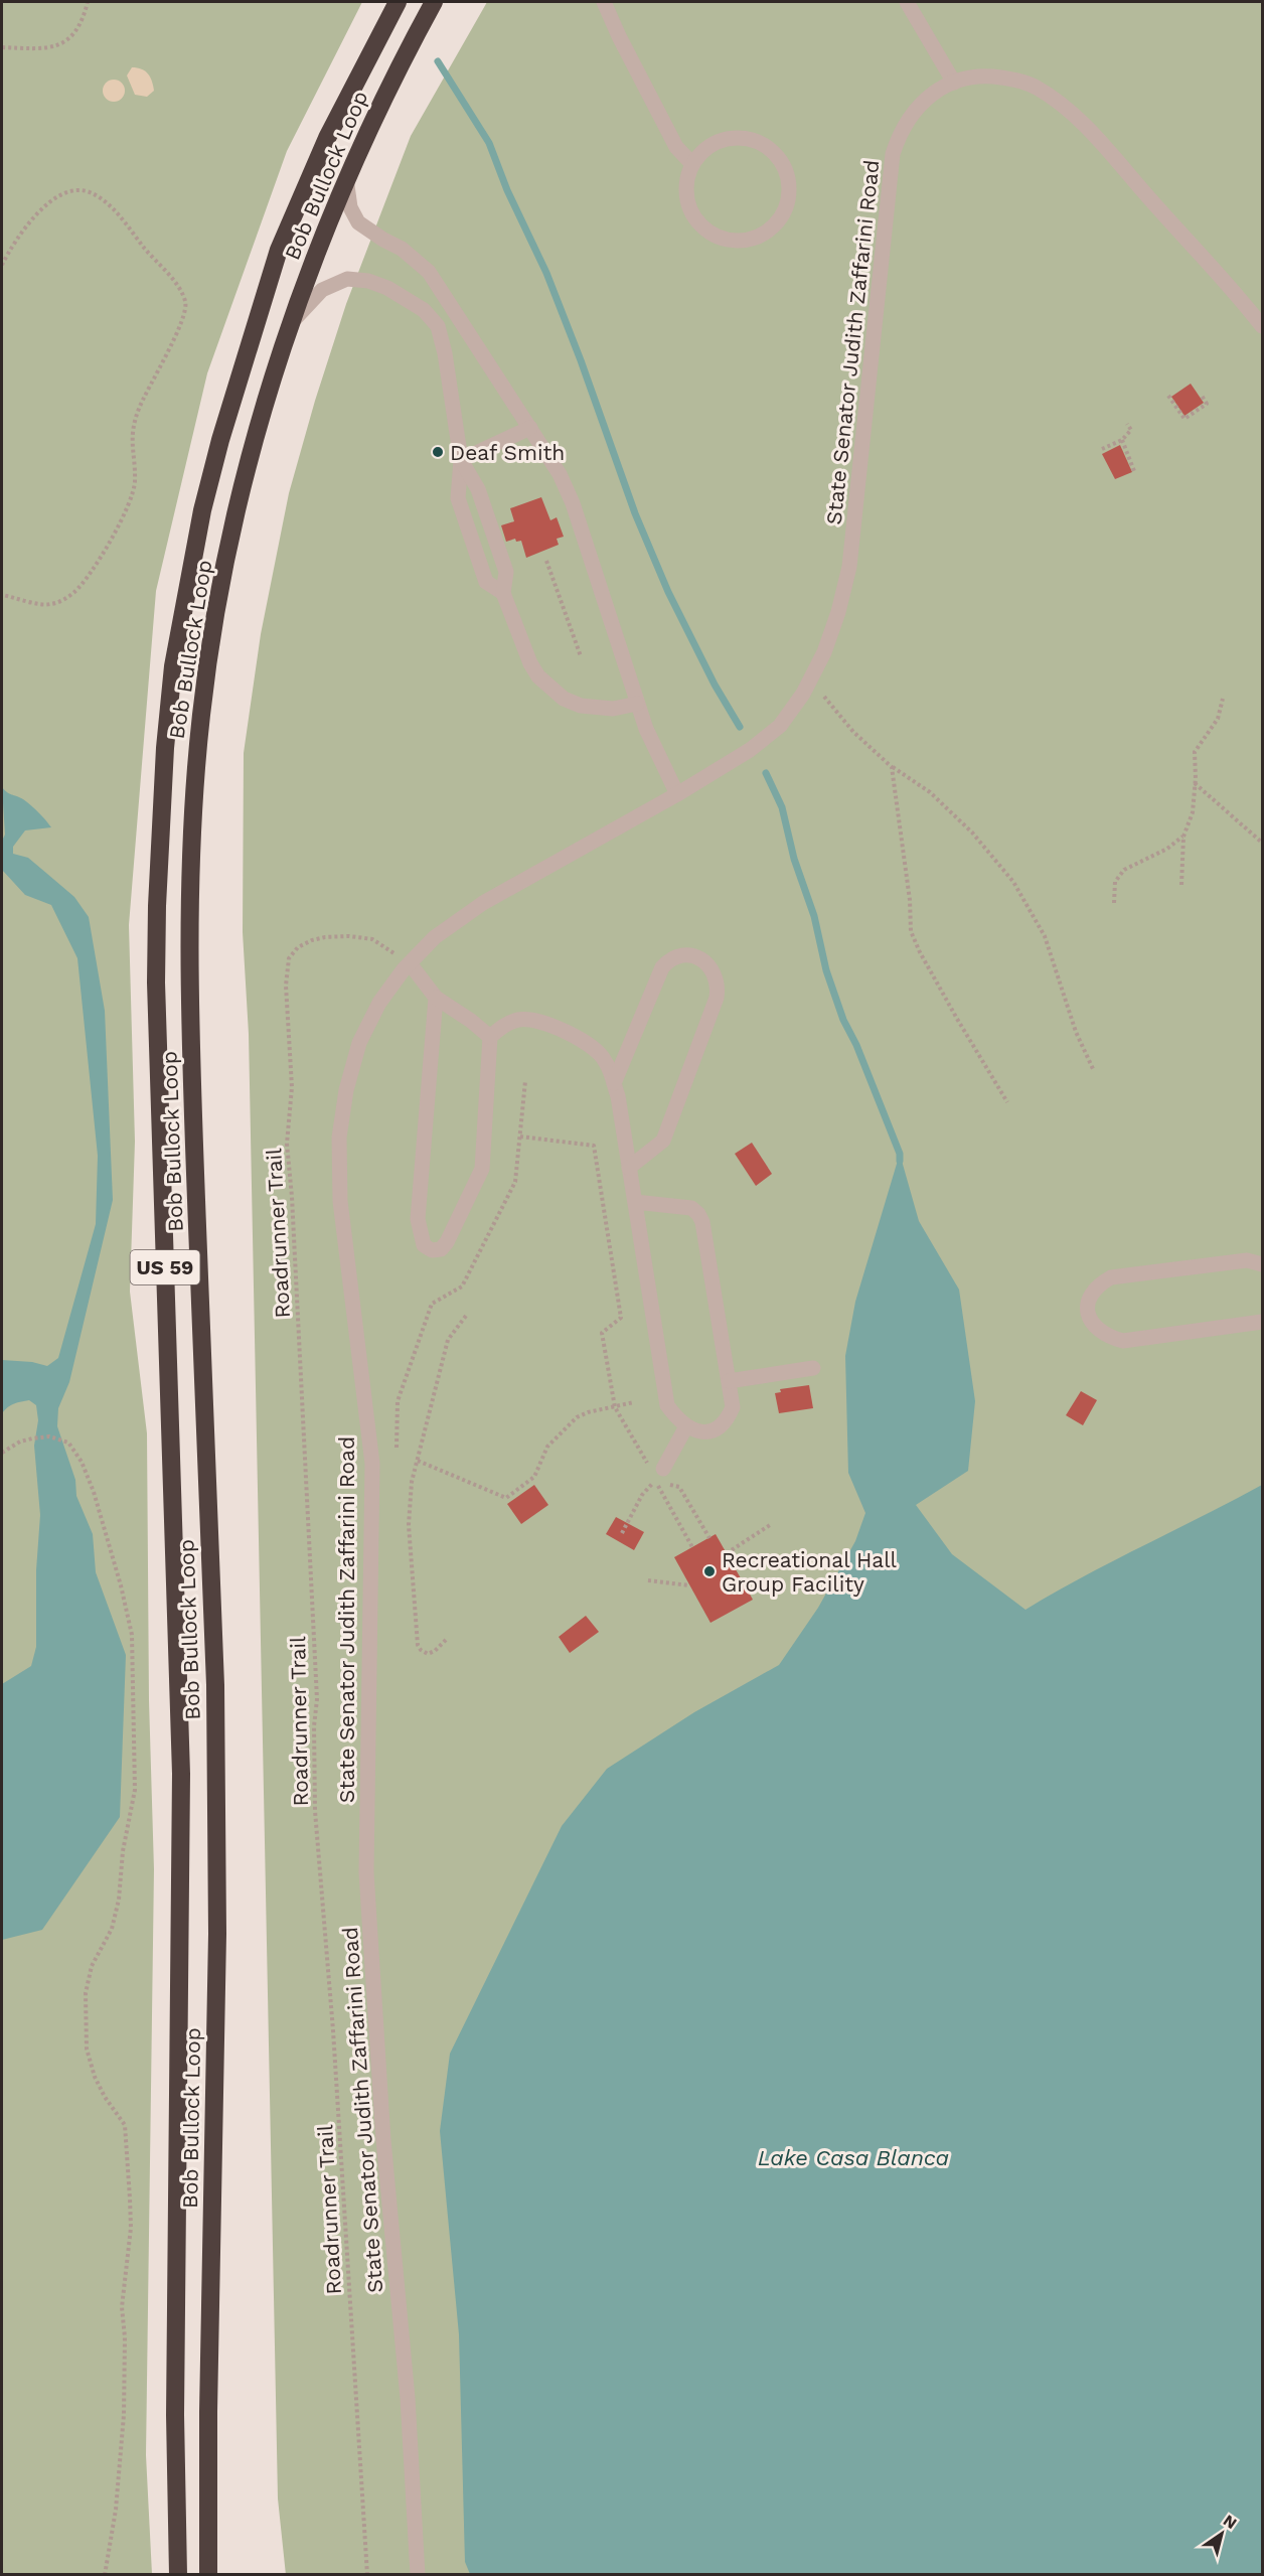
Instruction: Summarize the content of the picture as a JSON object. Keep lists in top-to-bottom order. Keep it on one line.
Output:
{"streets":{"highway":["Bob Bullock Loop","US 59"],"street":["State Senator Judith Zaffarini Road"],"path":["Roadrunner Trail"]},"crossings":[["State Senator Judith Zaffarini Road","Roadrunner Trail"]],"water":["Lake Casa Blanca"],"places":["Deaf Smith","Recreational Hall Group Facility"],"north":"top right"}
